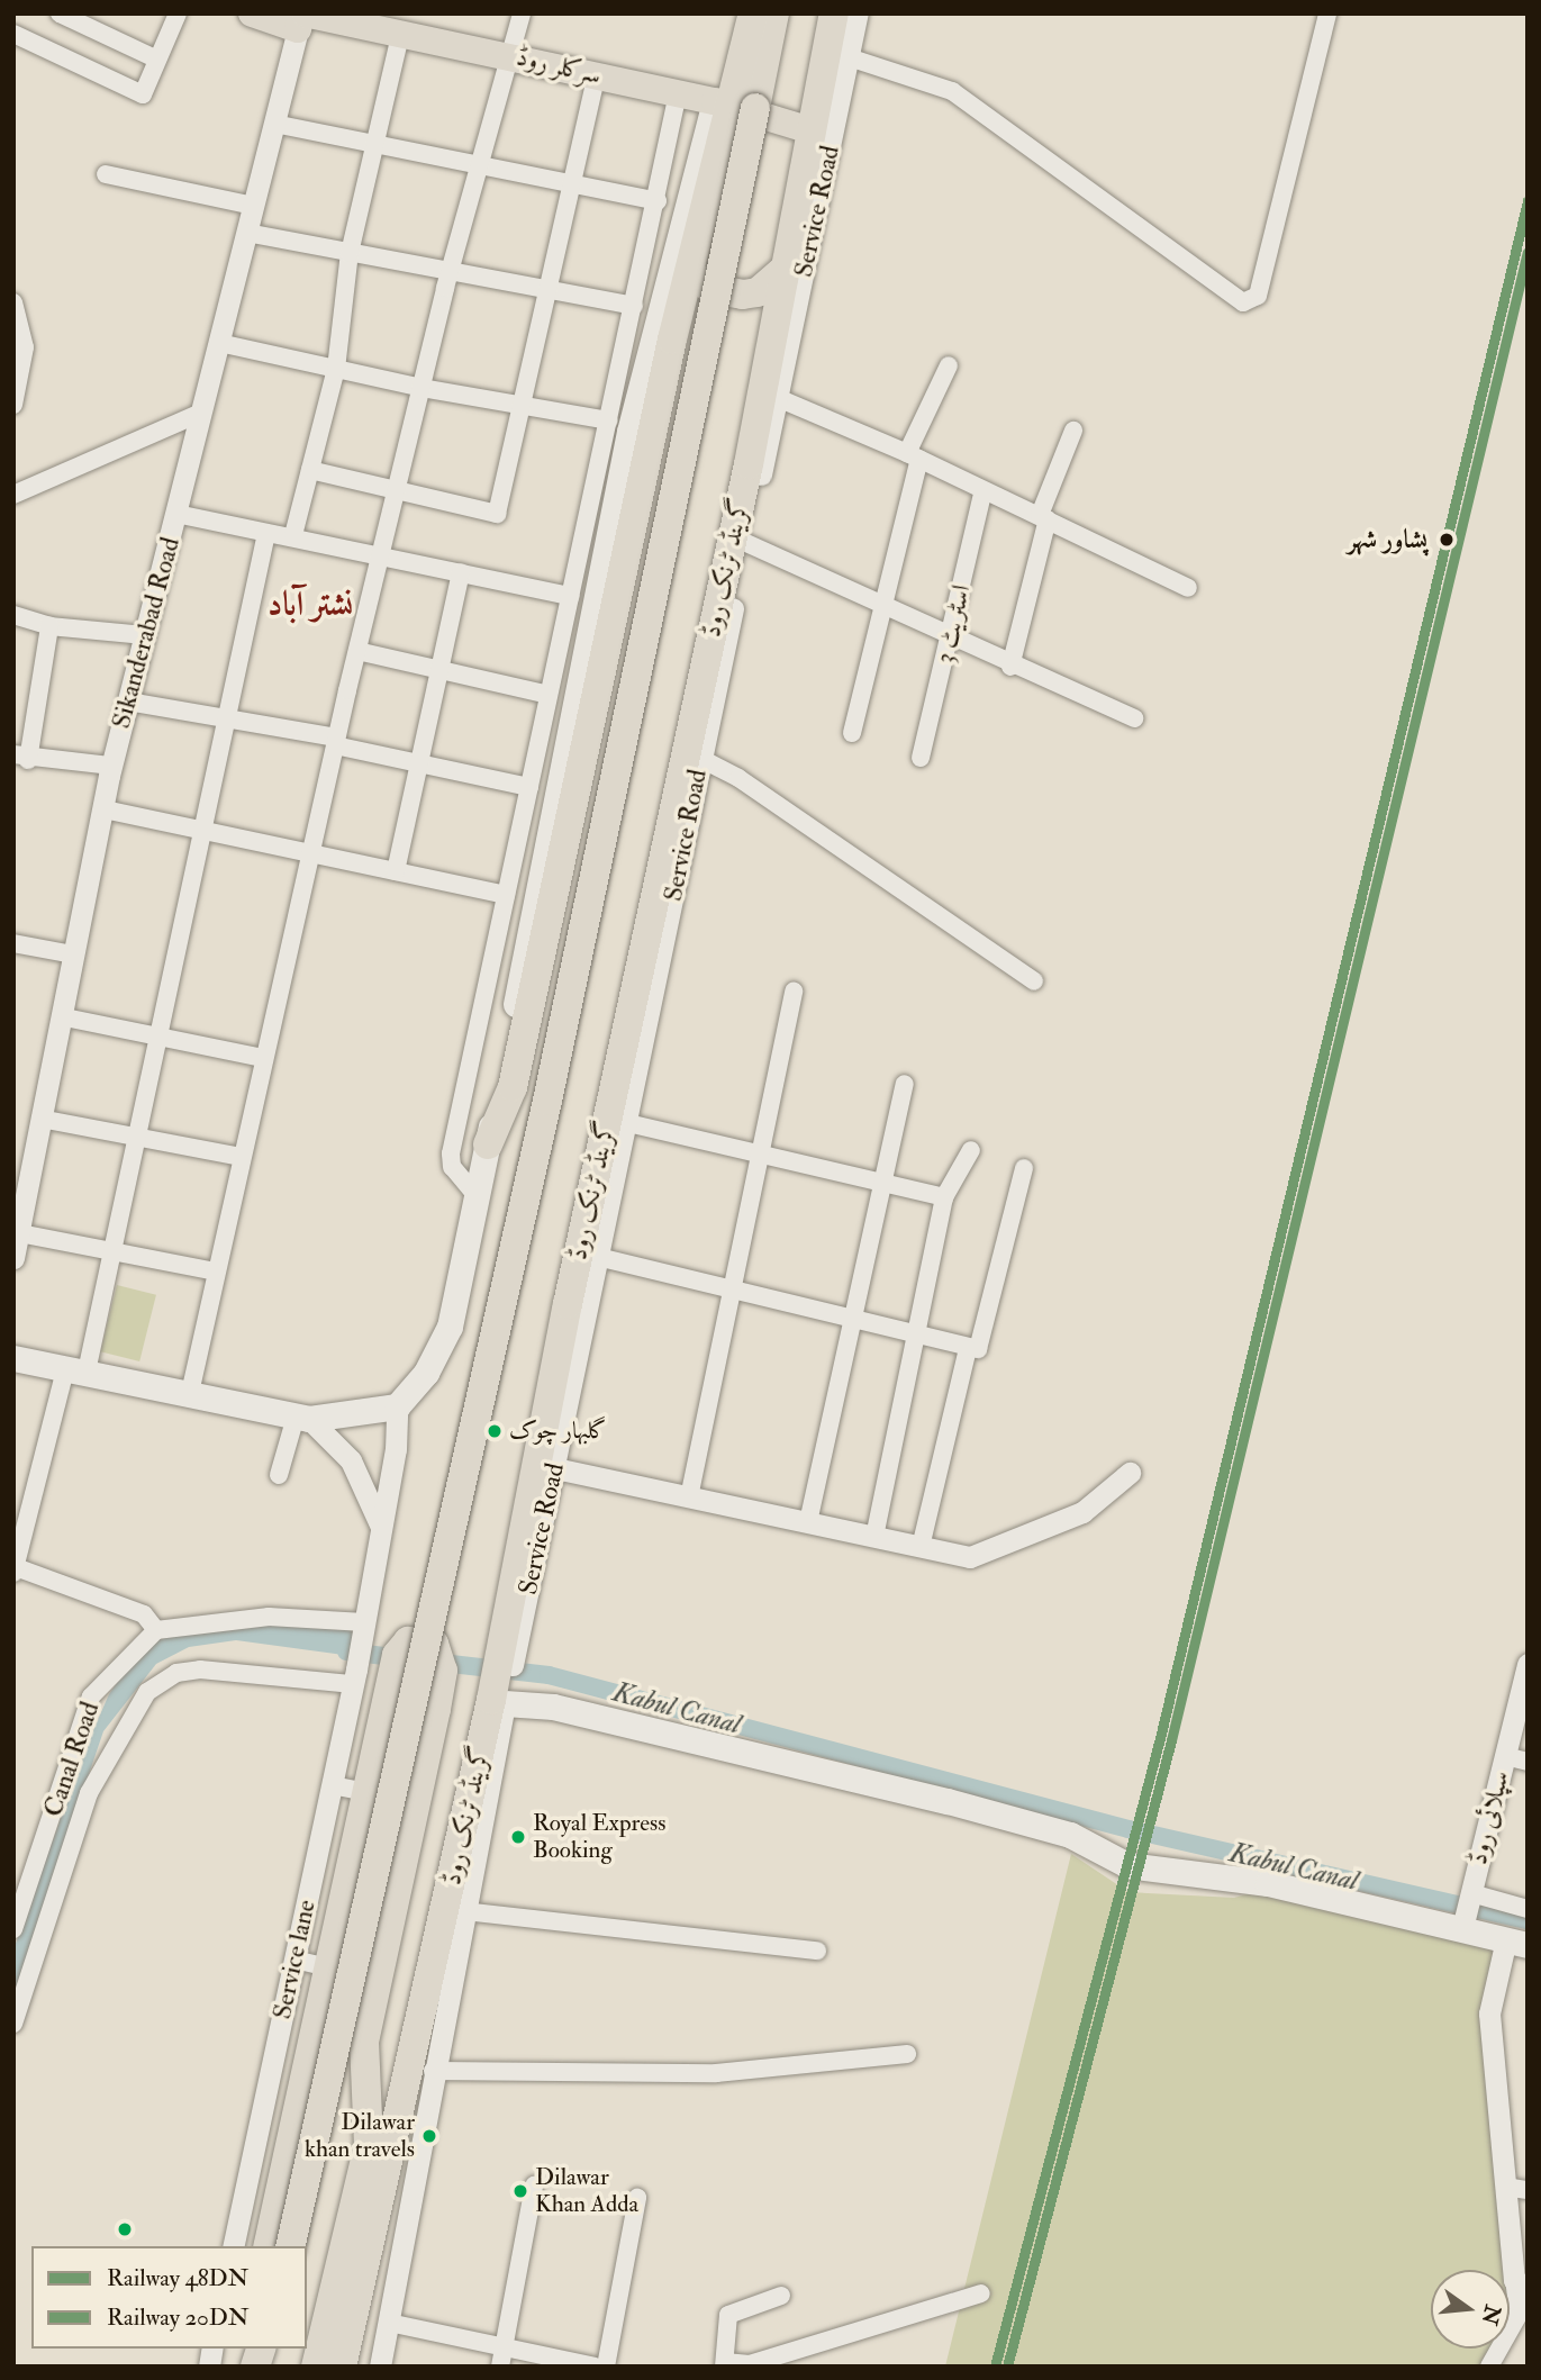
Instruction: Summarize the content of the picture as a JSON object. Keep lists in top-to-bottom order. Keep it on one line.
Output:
{"streets":{"highway":["گرینڈ ٹرنک روڈ"],"main road":["سرکلر روڈ"],"street":["Service Road","اسٹریٹ 3","Sikanderabad Road","Canal Road","سپلائی روڈ","Service lane"]},"crossings":[["سرکلر روڈ","گرینڈ ٹرنک روڈ"],["سرکلر روڈ","Sikanderabad Road"],["Service Road","گرینڈ ٹرنک روڈ"]],"districts":["نشتر آباد"],"water":["Kabul Canal"],"places":["پشاور شہر","گلبہار چوک","Royal Express Booking","Dilawar khan travels","Dilawar Khan Adda"],"lines":["rail line 48DN","rail line 20DN"],"legend":["Railway 48DN","Railway 20DN"],"north":"right"}
